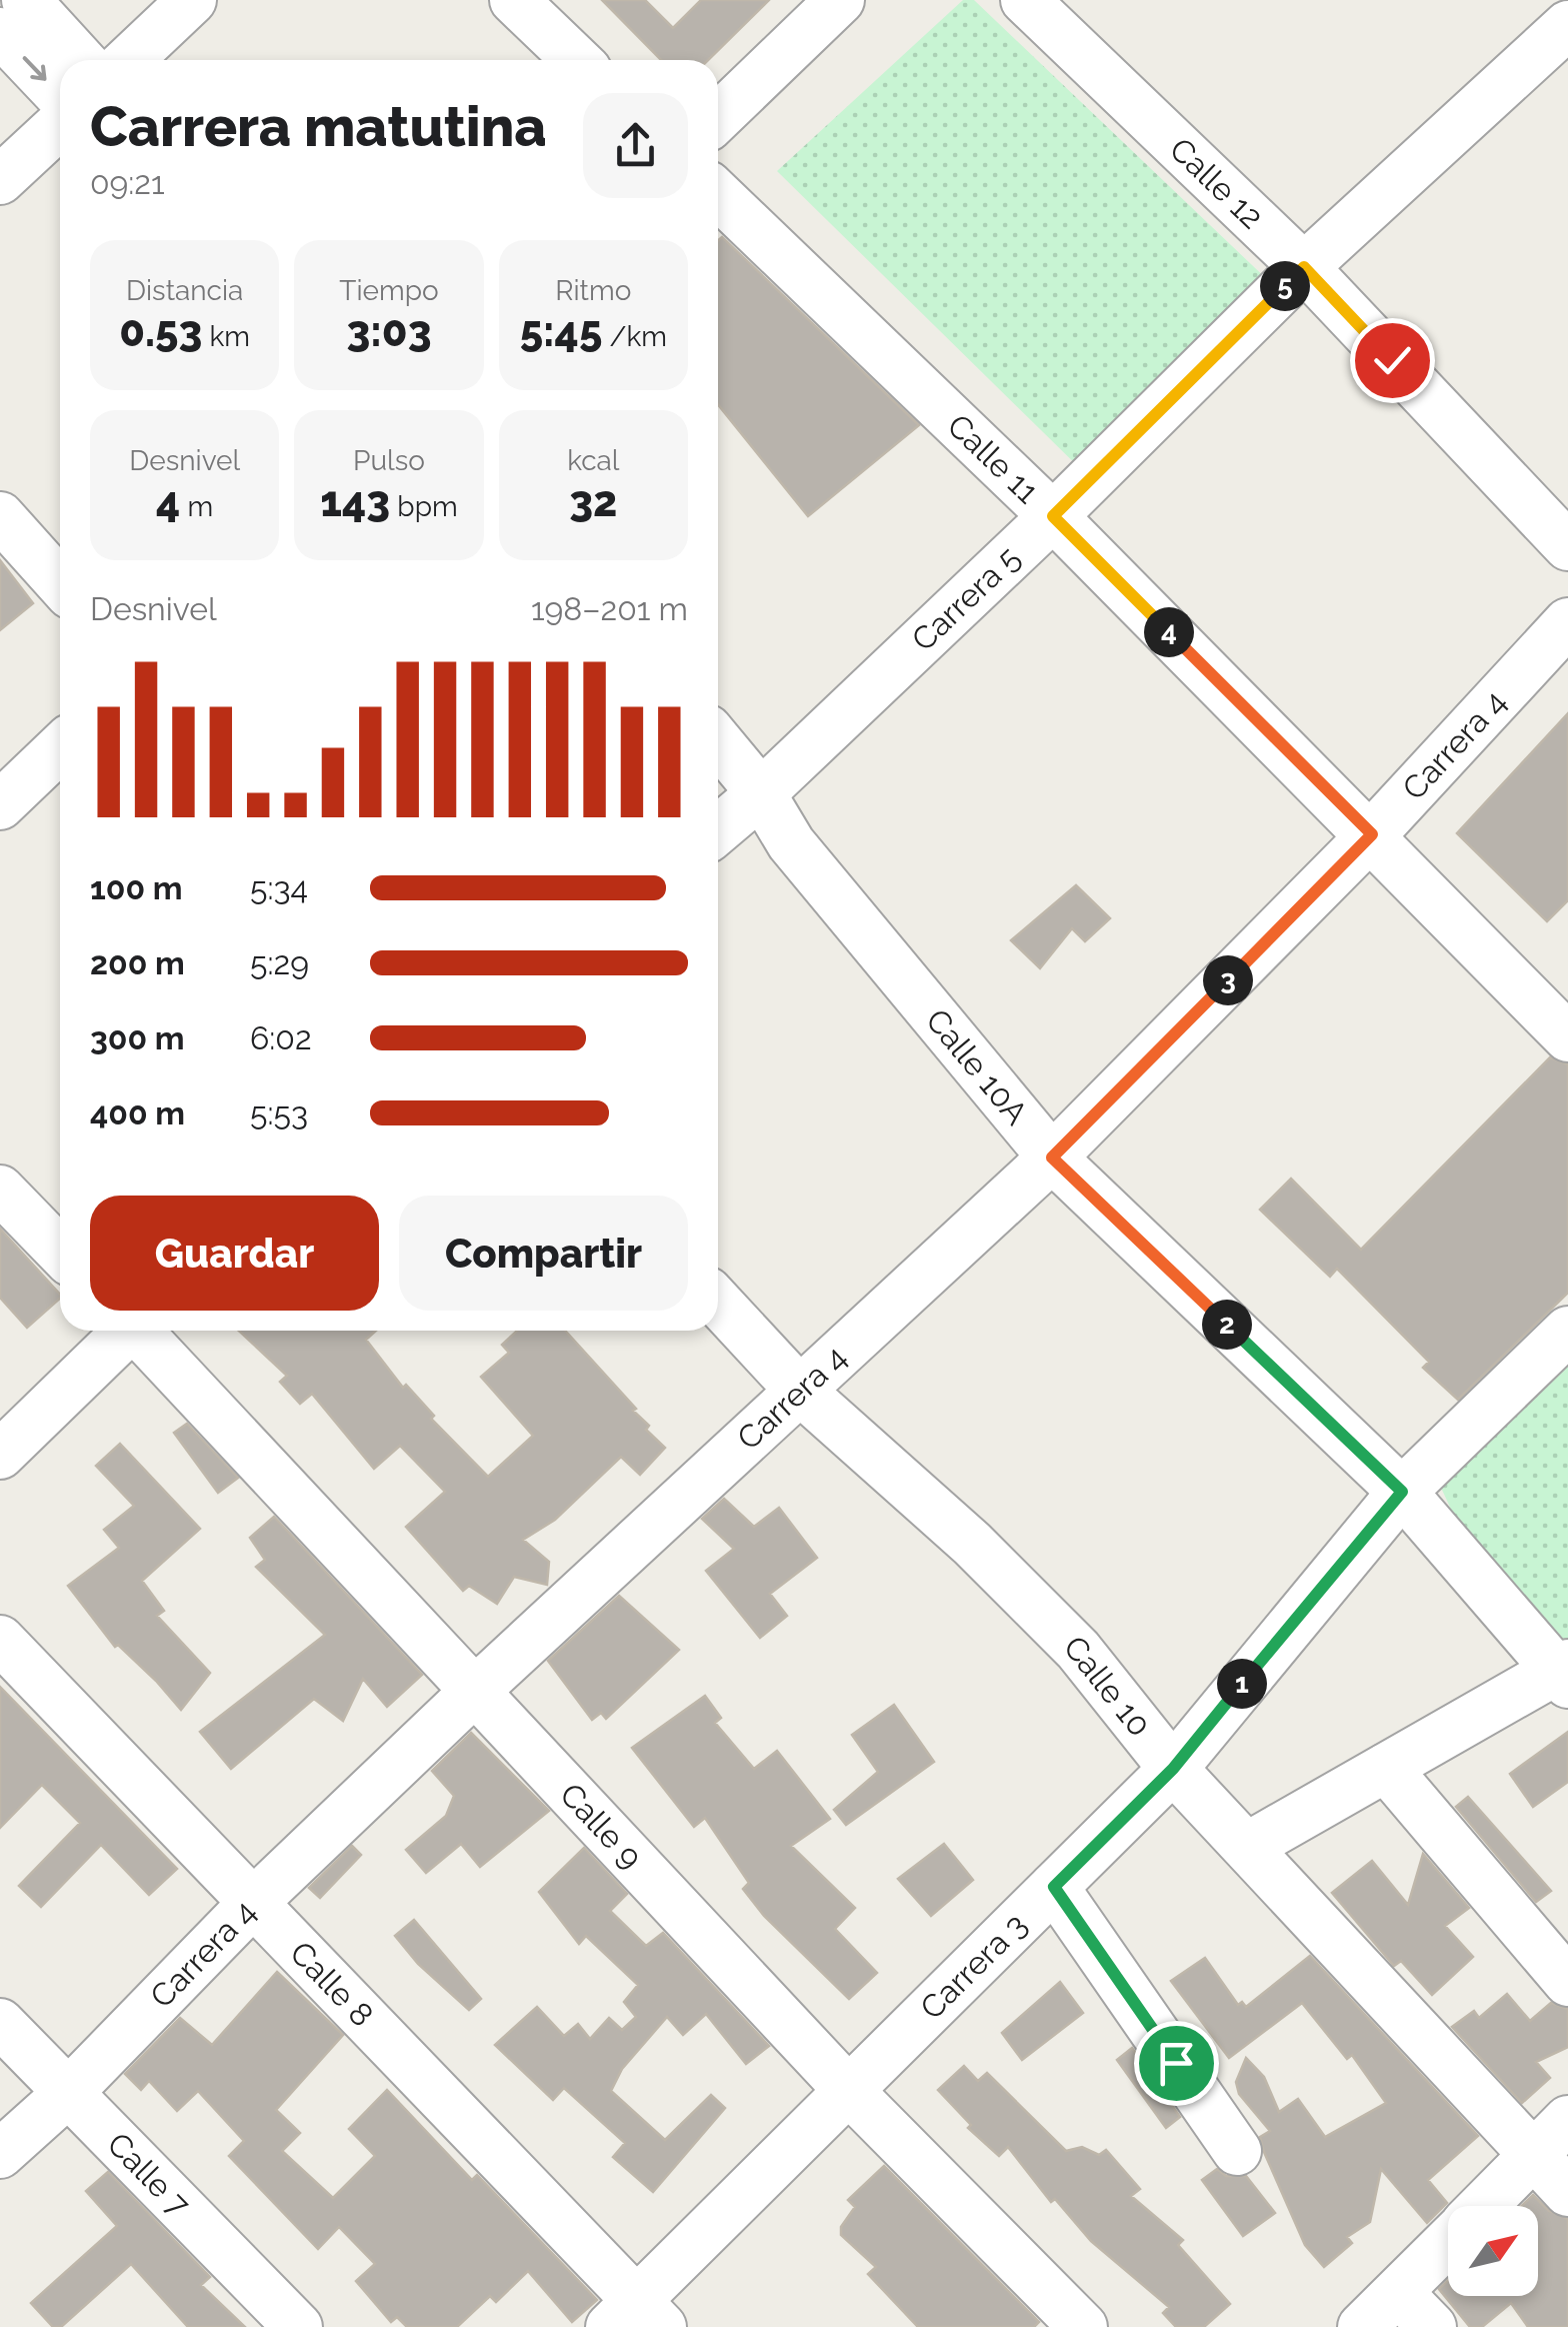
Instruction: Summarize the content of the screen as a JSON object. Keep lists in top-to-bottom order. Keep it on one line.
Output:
{"streets":{"street":["Calle 12","Calle 11","Carrera 5","Carrera 4","Calle 10A","Calle 10","Calle 9","Carrera 3","Calle 8","Calle 7"]},"crossings":[["Calle 12","Carrera 5"],["Calle 11","Carrera 5"],["Calle 11","Carrera 4"],["Carrera 5","Calle 10A"],["Carrera 4","Calle 10A"],["Carrera 4","Calle 10"],["Carrera 4","Calle 9"],["Carrera 4","Calle 8"],["Carrera 4","Calle 7"],["Calle 10A","Carrera 3"],["Calle 10","Carrera 3"],["Calle 9","Carrera 3"],["Carrera 3","Calle 8"]],"north":"top right","page":{"heading":["Carrera matutina","09:21"],"stats":[["Distancia","0.53 km"],["Tiempo","3:03"],["Ritmo","5:45 /km"],["Desnivel","4 m"],["Pulso","143 bpm"],["kcal","32"]],"pins":["5","4","3","2","1"],"chart":["Desnivel","198–201 m"],"list":[{"name":"100 m","note":"5:34"},{"name":"200 m","note":"5:29"},{"name":"300 m","note":"6:02"},{"name":"400 m","note":"5:53"}],"buttons":["Guardar","Compartir"]}}
